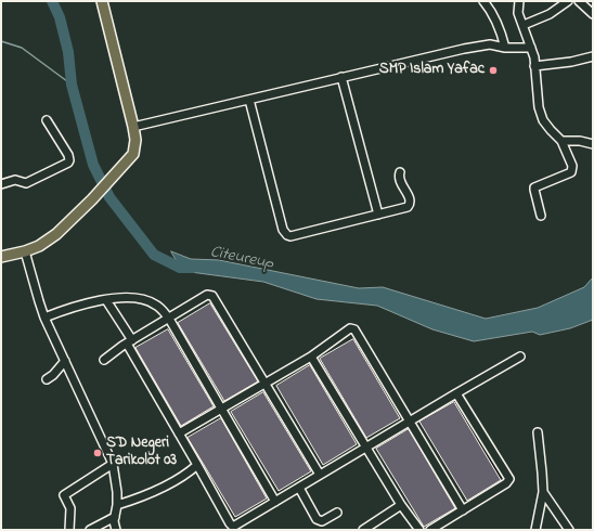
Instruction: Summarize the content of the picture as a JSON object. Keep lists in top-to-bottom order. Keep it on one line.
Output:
{"water":["Citeureup"],"places":["SMP Islam Yafac","SD Negeri Tarikolot 03"]}
